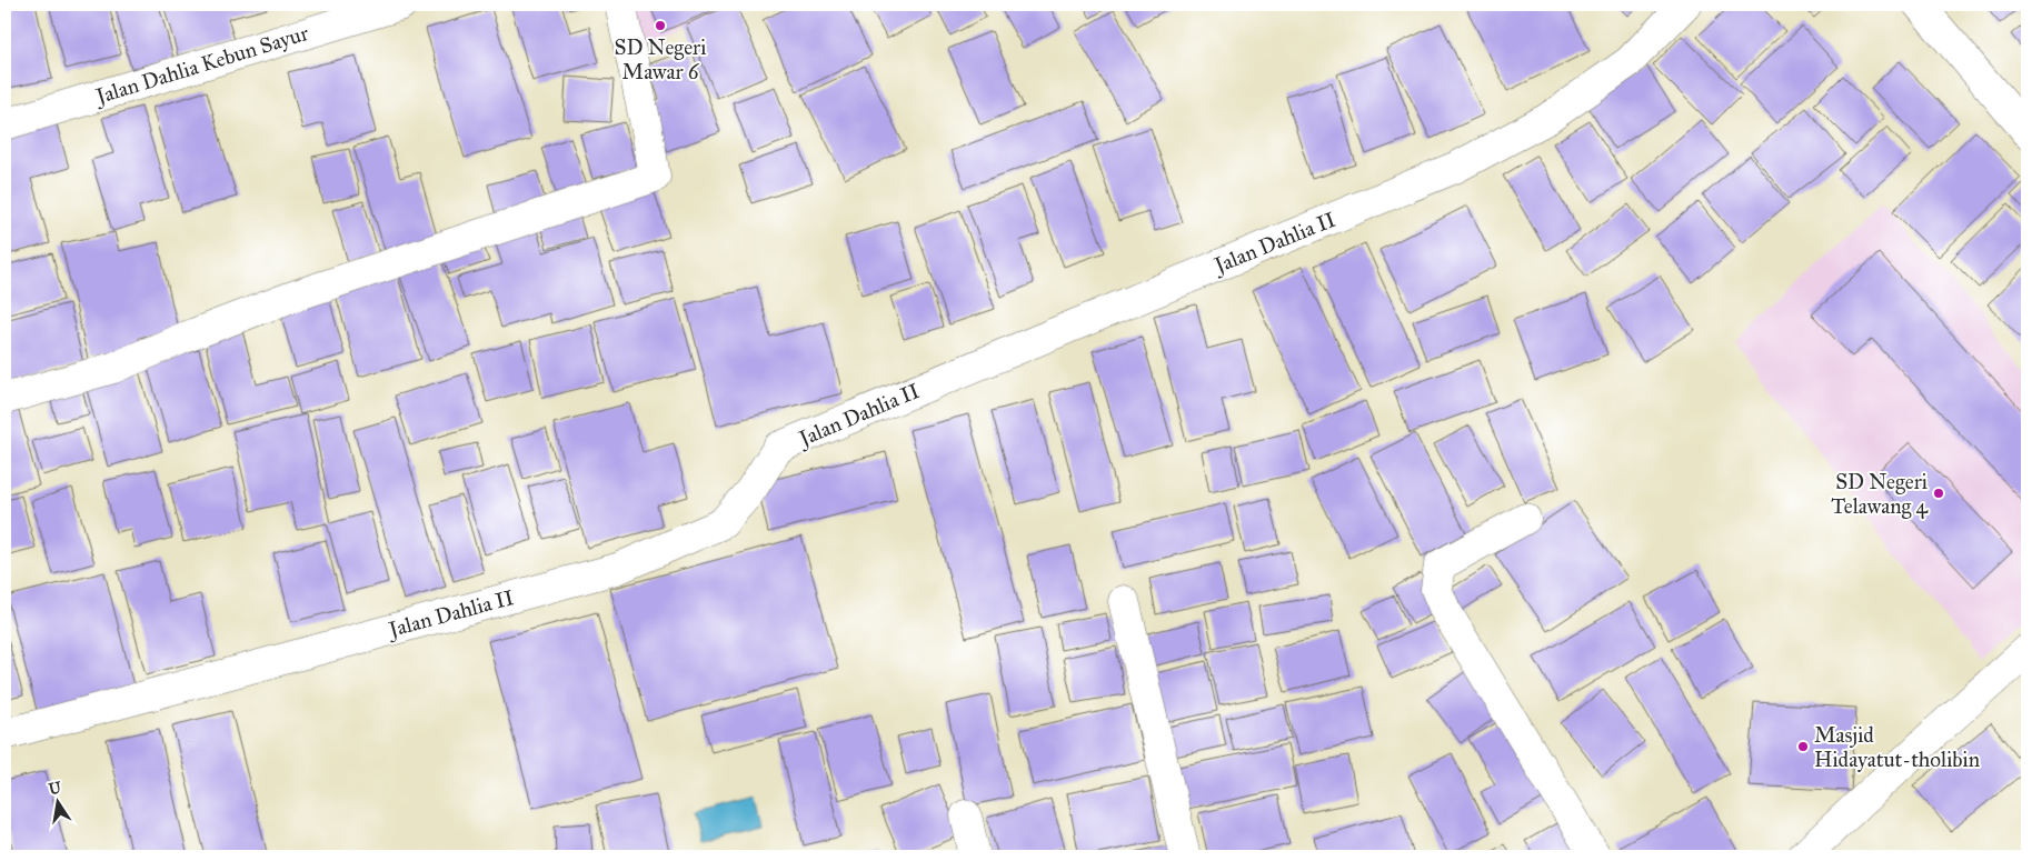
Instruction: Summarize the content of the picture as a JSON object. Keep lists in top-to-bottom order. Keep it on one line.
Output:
{"streets":{"street":["Jalan Dahlia Kebun Sayur","Jalan Dahlia II"]},"places":["SD Negeri Mawar 6","SD Negeri Telawang 4","Masjid Hidayatut-tholibin"],"north":"top"}
